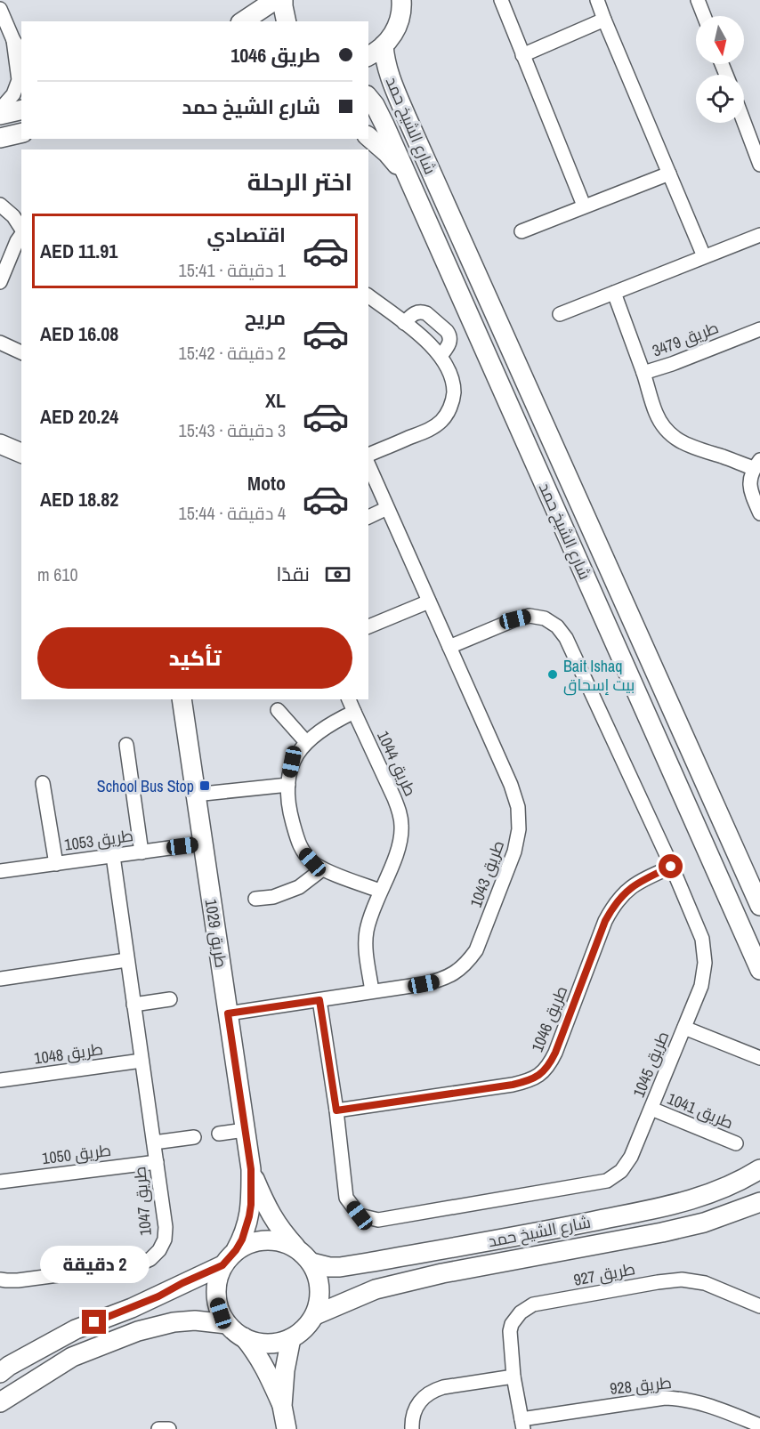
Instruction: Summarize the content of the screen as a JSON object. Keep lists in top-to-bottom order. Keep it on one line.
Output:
{"streets":{"street":["شارع الشيخ حمد","طريق 3479","طريق 1044","طريق 1053","طريق 1043","طريق 1029","طريق 1046","طريق 1048","طريق 1045","طريق 1041","طريق 1050","طريق 1047","طريق 927","طريق 928"]},"crossings":[["شارع الشيخ حمد","طريق 1029"],["طريق 1044","طريق 1043"],["طريق 1053","طريق 1029"],["طريق 1053","طريق 1047"],["طريق 1043","طريق 1029"],["طريق 1043","طريق 1045"],["طريق 1046","طريق 1045"],["طريق 1048","طريق 1047"],["طريق 1045","طريق 1041"],["طريق 1050","طريق 1047"],["طريق 927","طريق 928"]],"places":{"other":["Bait Ishaq بيت إسحاق"],"transit":["School Bus Stop"]},"north":"bottom","page":{"banner":["طريق 1046","شارع الشيخ حمد"],"heading":"اختر الرحلة","list":[{"name":"اقتصادي","note":"1 دقيقة · 15:41","value":"AED 11.91"},{"name":"مريح","note":"2 دقيقة · 15:42","value":"AED 16.08"},{"name":"XL","note":"3 دقيقة · 15:43","value":"AED 20.24"},{"name":"Moto","note":"4 دقيقة · 15:44","value":"AED 18.82"}],"pay":["نقدًا","610 m"],"buttons":"تأكيد","bubble":"2 دقيقة"}}
